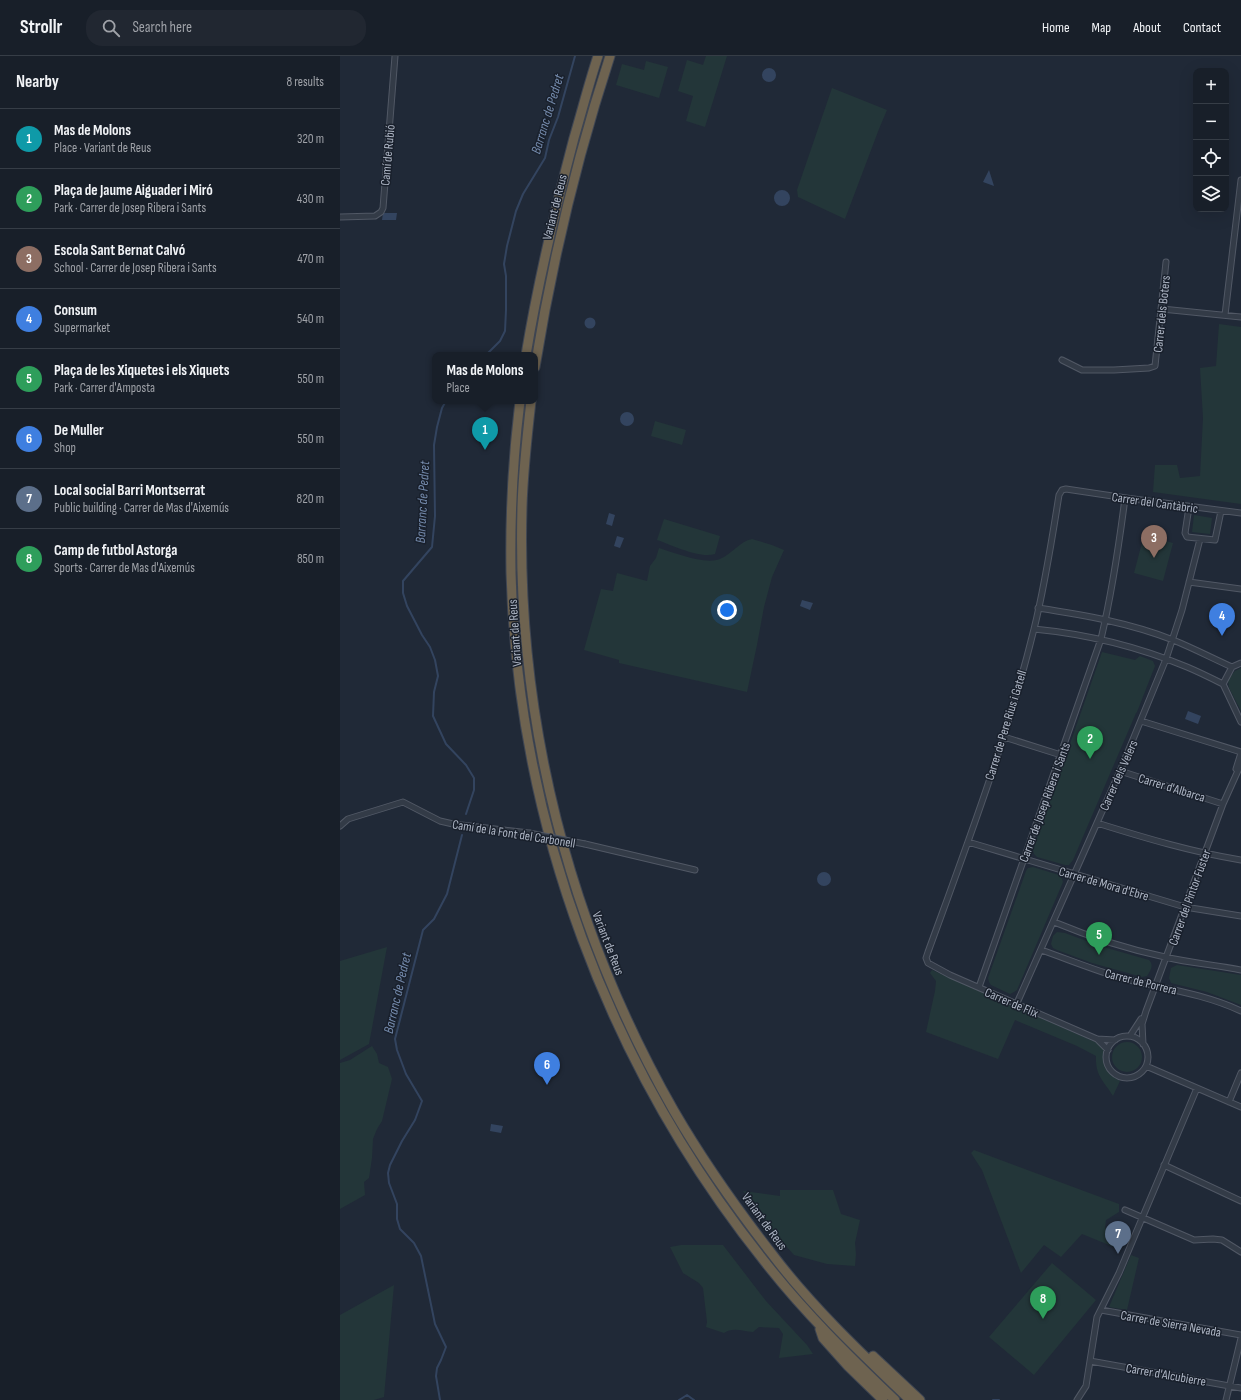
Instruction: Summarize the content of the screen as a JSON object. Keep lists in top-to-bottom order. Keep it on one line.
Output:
{"streets":{"highway":["Variant de Reus"],"street":["Camí de Rubió","Carrer dels Boters","Carrer del Cantàbric","Carrer de Pere Rius i Gatell","Carrer dels Velers","Carrer d'Albarca","Carrer de Josep Ribera i Sants","Camí de la Font del Carbonell","Carrer de Mora d'Ebre","Carrer del Pintor Fuster","Carrer de Porrera","Carrer de Flix","Carrer de Sierra Nevada","Carrer d'Alcubierre"]},"crossings":[["Carrer del Cantàbric","Carrer de Pere Rius i Gatell"],["Carrer del Cantàbric","Carrer de Josep Ribera i Sants"],["Carrer de Pere Rius i Gatell","Carrer de Mora d'Ebre"],["Carrer de Pere Rius i Gatell","Carrer de Flix"],["Carrer dels Velers","Carrer d'Albarca"],["Carrer dels Velers","Carrer de Mora d'Ebre"],["Carrer dels Velers","Carrer de Porrera"],["Carrer dels Velers","Carrer de Flix"],["Carrer d'Albarca","Carrer del Pintor Fuster"],["Carrer de Josep Ribera i Sants","Carrer de Mora d'Ebre"],["Carrer de Josep Ribera i Sants","Carrer de Flix"],["Carrer de Mora d'Ebre","Carrer del Pintor Fuster"],["Carrer del Pintor Fuster","Carrer de Porrera"],["Carrer del Pintor Fuster","Carrer de Flix"]],"water":["Barranc de Pedret"],"page":{"header":"Strollr","search":"Search here","nav":["Home","Map","About","Contact"],"heading":["Nearby","8 results"],"map_buttons":["+","−"],"list":[{"mark":"1","name":"Mas de Molons","note":"Place · Variant de Reus","value":"320 m"},{"mark":"2","name":"Plaça de Jaume Aiguader i Miró","note":"Park · Carrer de Josep Ribera i Sants","value":"430 m"},{"mark":"3","name":"Escola Sant Bernat Calvó","note":"School · Carrer de Josep Ribera i Sants","value":"470 m"},{"mark":"4","name":"Consum","note":"Supermarket","value":"540 m"},{"mark":"5","name":"Plaça de les Xiquetes i els Xiquets","note":"Park · Carrer d'Amposta","value":"550 m"},{"mark":"6","name":"De Muller","note":"Shop","value":"550 m"},{"mark":"7","name":"Local social Barri Montserrat","note":"Public building · Carrer de Mas d'Aixemús","value":"820 m"},{"mark":"8","name":"Camp de futbol Astorga","note":"Sports · Carrer de Mas d'Aixemús","value":"850 m"}],"popup":["Mas de Molons","Place"],"pins":["1","3","4","2","5","6","7","8"]}}
